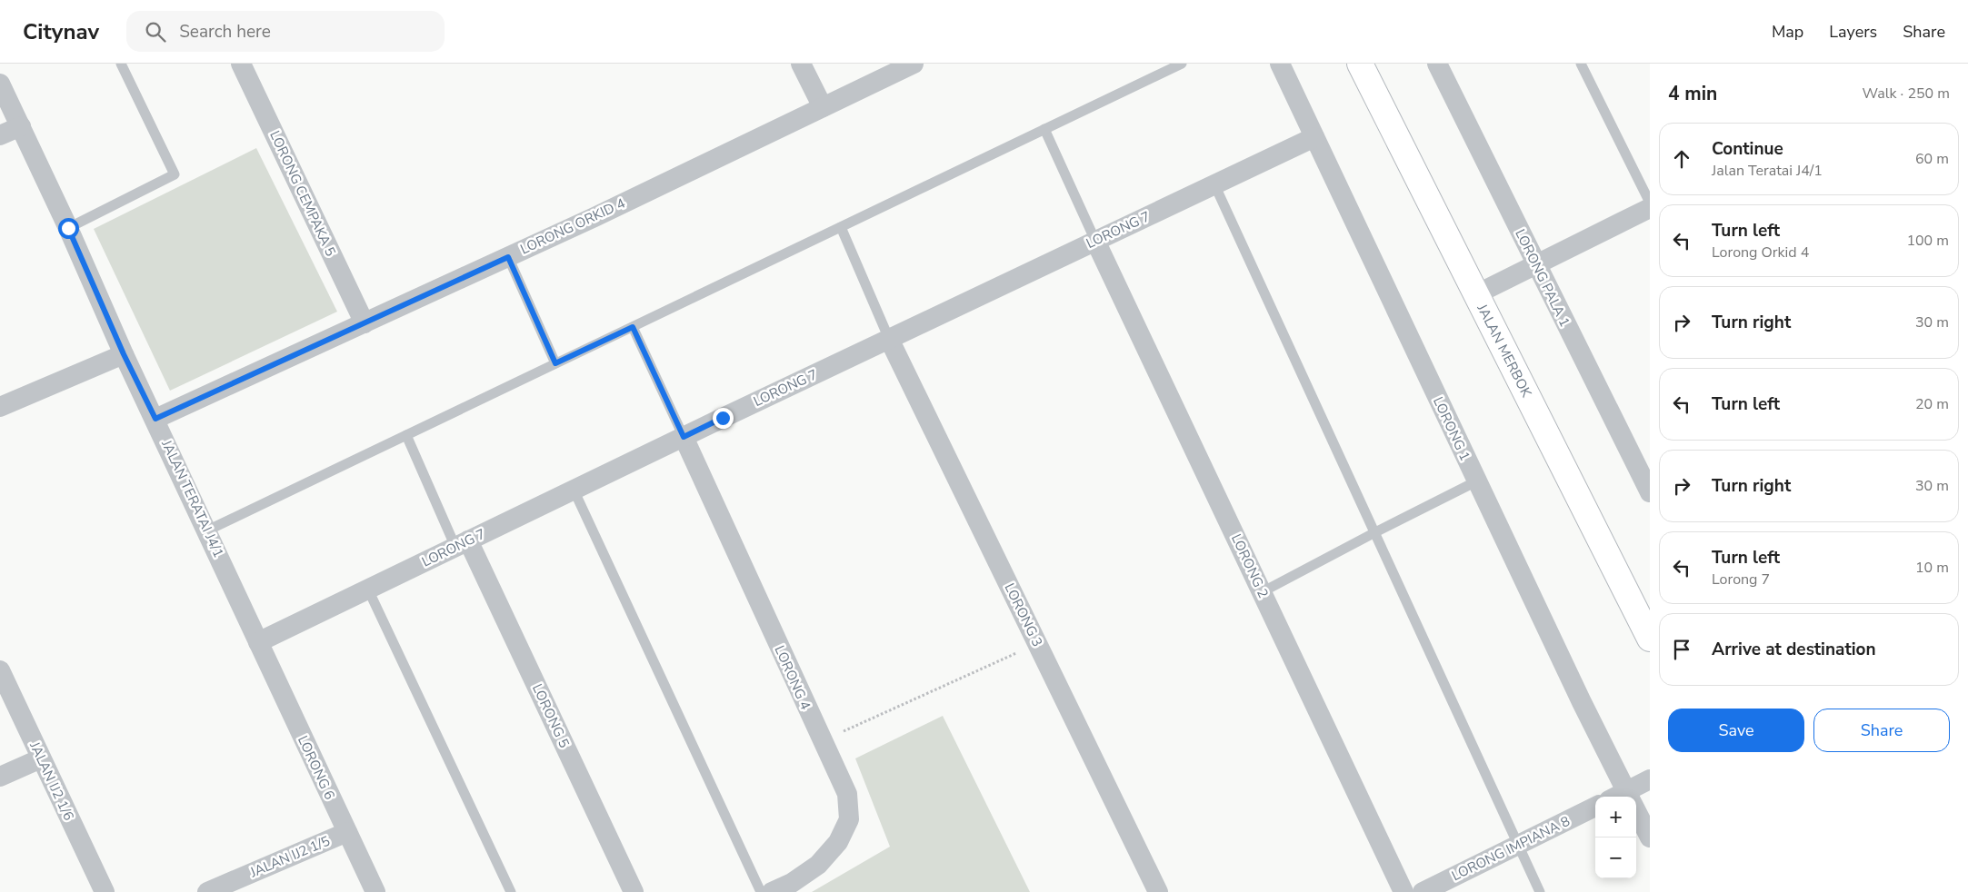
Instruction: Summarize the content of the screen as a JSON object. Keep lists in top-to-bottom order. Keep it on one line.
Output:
{"streets":{"street":["LORONG CEMPAKA 5","LORONG ORKID 4","LORONG 7","LORONG PALA 1","JALAN MERBOK","LORONG 1","JALAN TERATAI J4/1","LORONG 2","LORONG 3","LORONG 4","LORONG 5","LORONG 6","JALAN IJ2 1/6","LORONG IMPIANA 8","JALAN IJ2 1/5"]},"crossings":[["LORONG CEMPAKA 5","LORONG ORKID 4"],["LORONG ORKID 4","JALAN TERATAI J4/1"],["LORONG 7","LORONG 1"],["LORONG 7","JALAN TERATAI J4/1"],["LORONG 7","LORONG 2"],["LORONG 7","LORONG 3"],["LORONG 7","LORONG 4"],["LORONG 7","LORONG 5"],["LORONG 7","LORONG 6"],["JALAN TERATAI J4/1","LORONG 6"],["LORONG 6","JALAN IJ2 1/5"]],"page":{"header":"Citynav","search":"Search here","nav":["Map","Layers","Share"],"heading":["4 min","Walk · 250 m"],"list":[["Continue","Jalan Teratai J4/1","60 m"],["Turn left","Lorong Orkid 4","100 m"],["Turn right","30 m"],["Turn left","20 m"],["Turn right","30 m"],["Turn left","Lorong 7","10 m"],"Arrive at destination"],"buttons":["Save","Share"],"map_buttons":["+","−"]}}
